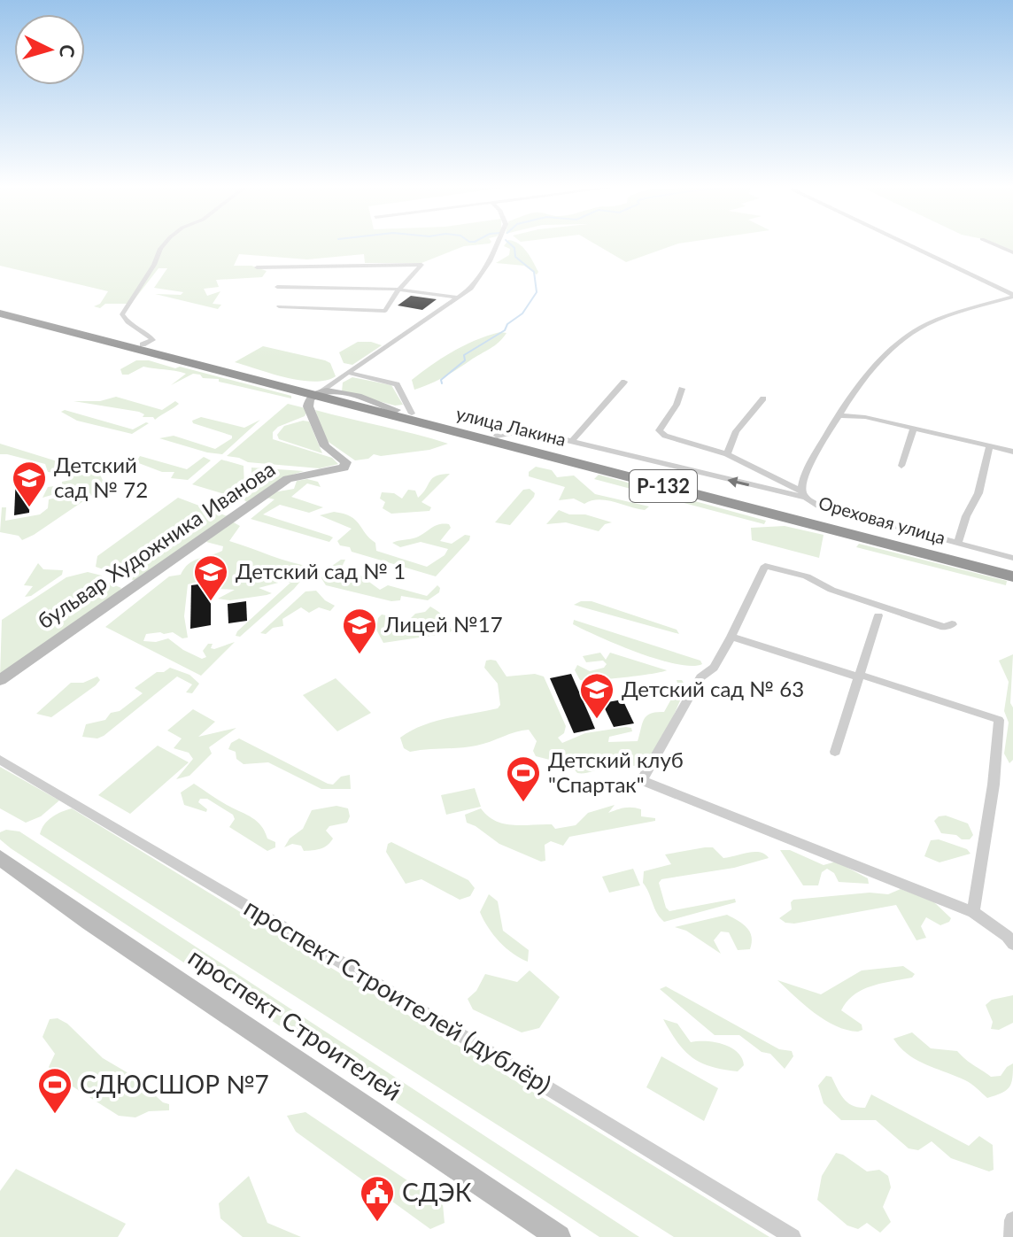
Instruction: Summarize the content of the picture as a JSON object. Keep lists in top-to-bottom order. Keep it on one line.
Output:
{"streets":{"highway":["улица Лакина","Р-132"],"street":["Ореховая улица","бульвар Художника Иванова","проспект Строителей (дублёр)","проспект Строителей"]},"crossings":[["улица Лакина","бульвар Художника Иванова"]],"places":{"school or university":["Детский сад № 72","Детский сад № 1","Лицей №17","Детский сад № 63"],"sports":["Детский клуб \"Спартак\"","СДЮСШОР №7"],"public building":["СДЭК"]},"north":"right"}
